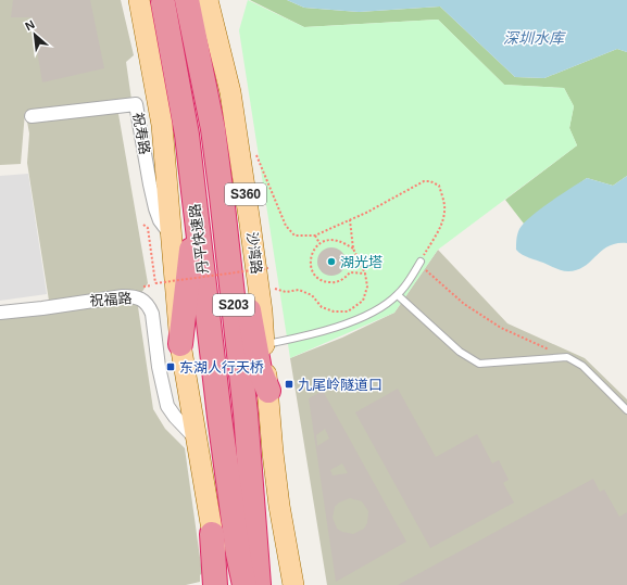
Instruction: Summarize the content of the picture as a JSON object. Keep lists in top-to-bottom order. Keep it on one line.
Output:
{"streets":{"highway":["丹平快速路","S203"],"main road":["S360","沙湾路"],"street":["祝寿路","祝福路"]},"water":["深圳水库"],"places":{"other":["湖光塔"],"transit":["东湖人行天桥","九尾岭隧道口"]},"north":"top left"}
